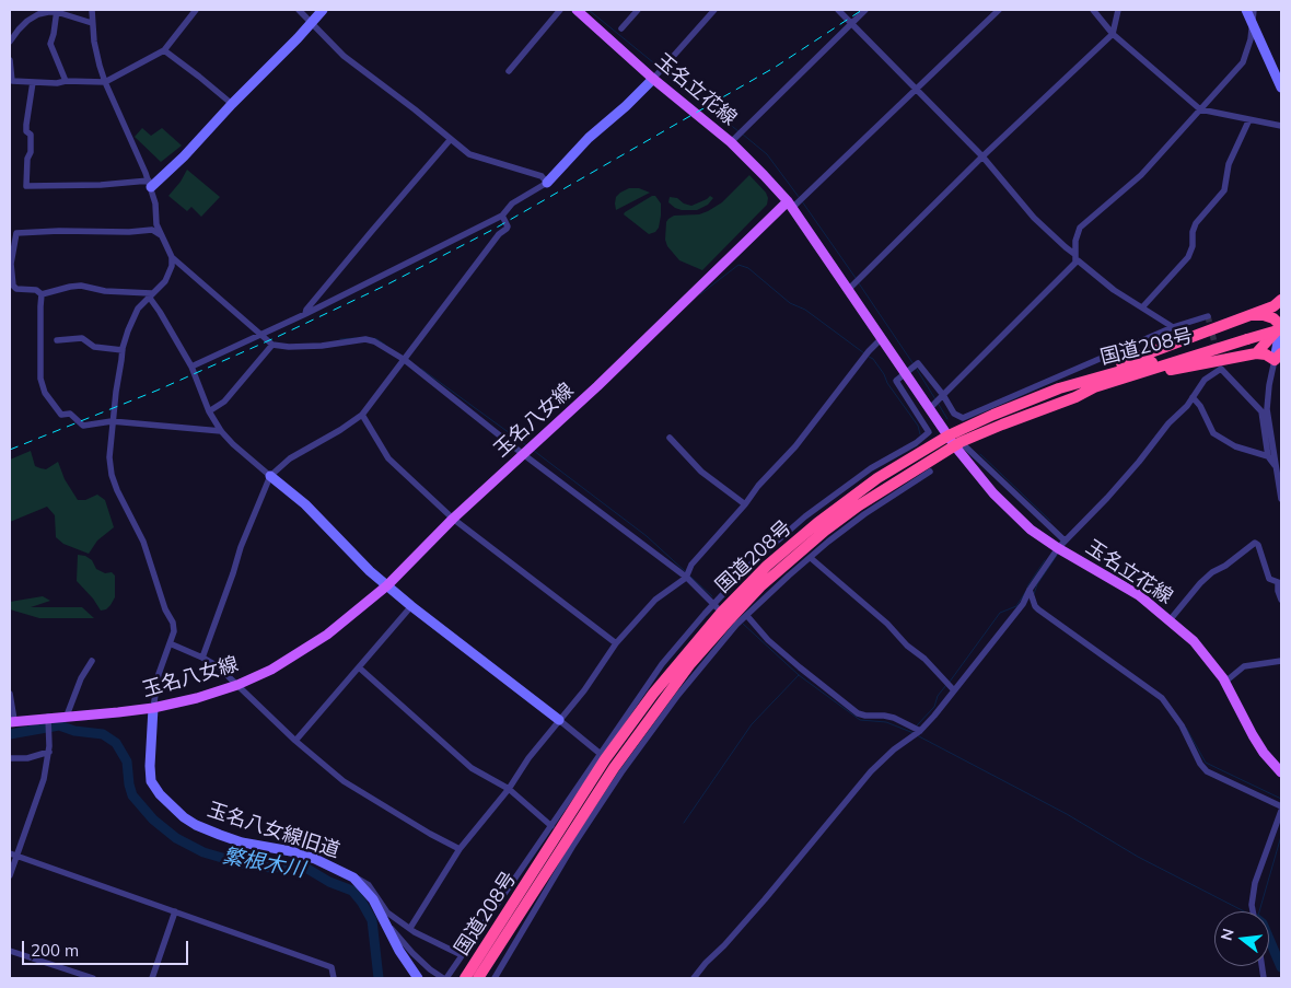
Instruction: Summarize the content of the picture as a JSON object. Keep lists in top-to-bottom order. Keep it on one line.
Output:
{"streets":{"highway":["国道208号"],"main road":["玉名立花線","玉名八女線"],"street":["玉名八女線旧道"]},"crossings":[["玉名立花線","国道208号"],["玉名立花線","玉名八女線"],["玉名八女線","玉名八女線旧道"]],"water":["繁根木川"],"scale_bar":"200 m","north":"left"}
